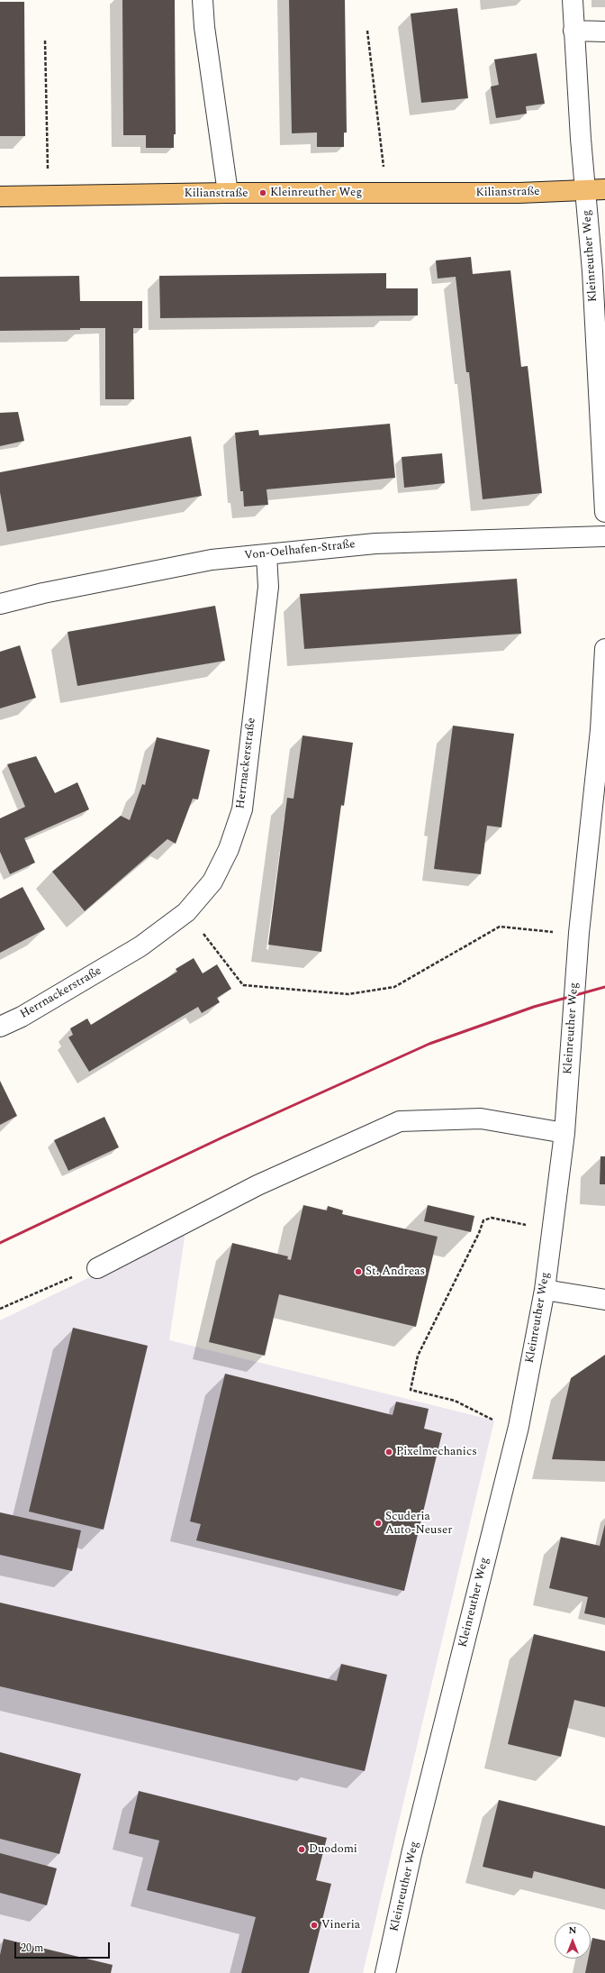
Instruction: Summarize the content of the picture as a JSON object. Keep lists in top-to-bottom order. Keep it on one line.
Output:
{"streets":{"main road":["Kilianstraße"],"street":["Kleinreuther Weg","Von-Oelhafen-Straße","Herrnackerstraße"]},"crossings":[["Kilianstraße","Kleinreuther Weg"],["Von-Oelhafen-Straße","Herrnackerstraße"]],"places":["Kleinreuther Weg","St. Andreas","Pixelmechanics","Scuderia Auto-Neuser","Duodomi","Vineria"],"scale_bar":"20 m","north":"top"}
